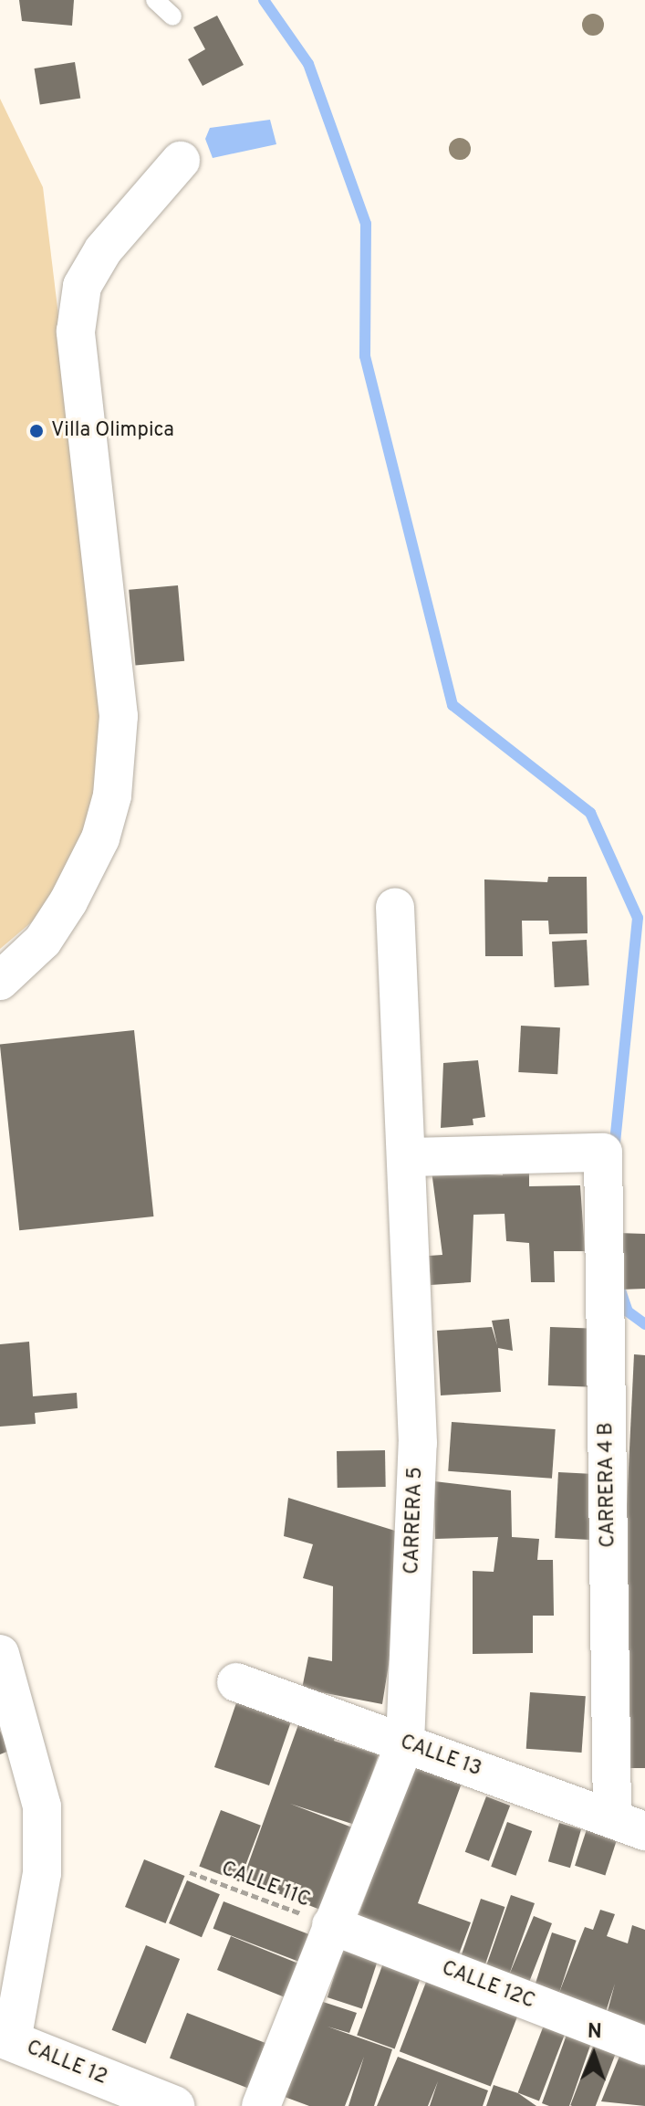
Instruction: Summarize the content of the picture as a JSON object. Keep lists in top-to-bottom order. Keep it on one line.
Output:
{"streets":{"street":["CARRERA 4 B","CARRERA 5","CALLE 13","CALLE 12C","CALLE 12"],"path":["CALLE 11C"]},"crossings":[["CARRERA 4 B","CARRERA 5"],["CARRERA 4 B","CALLE 13"],["CARRERA 5","CALLE 13"],["CARRERA 5","CALLE 11C"],["CARRERA 5","CALLE 12C"],["CALLE 11C","CALLE 12C"]],"places":["Villa Olimpica"],"north":"top"}
